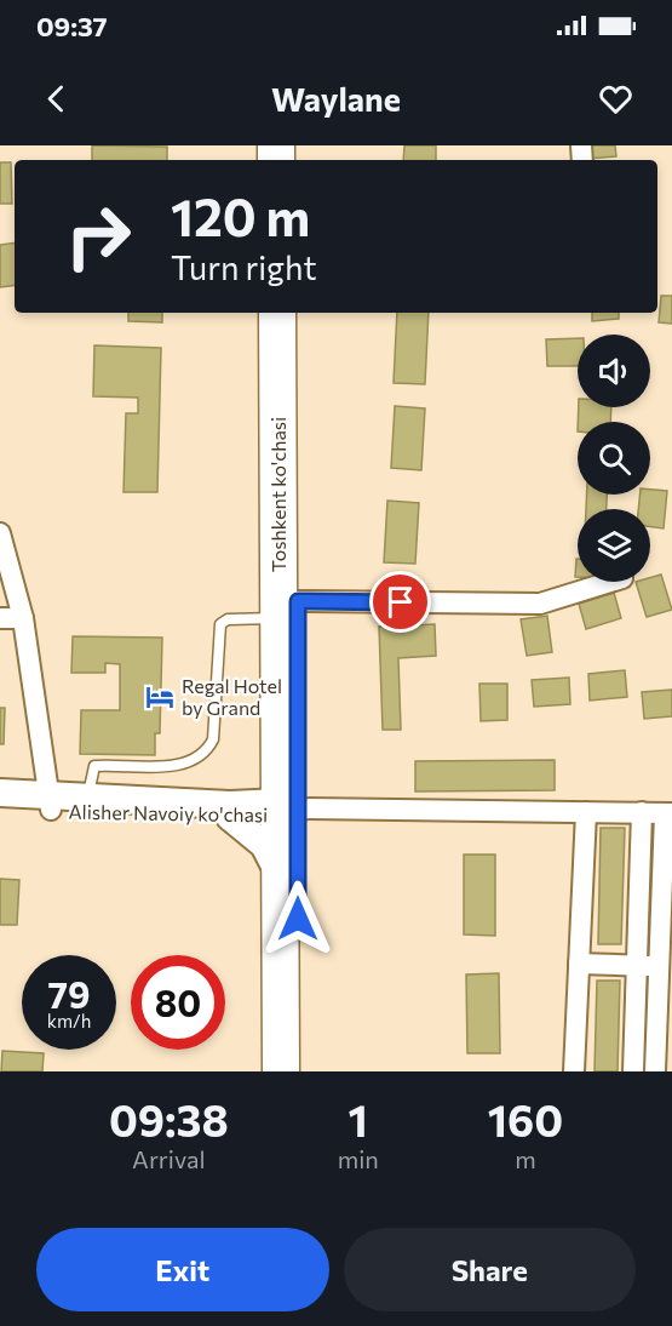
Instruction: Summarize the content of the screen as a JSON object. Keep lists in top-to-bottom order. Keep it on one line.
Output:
{"streets":{"highway":["Toshkent ko'chasi"],"main road":["Alisher Navoiy ko'chasi"]},"crossings":[["Toshkent ko'chasi","Alisher Navoiy ko'chasi"]],"places":{"hotel":["Regal Hotel by Grand"]},"page":{"status":"09:37","header":"Waylane","turn":["120 m","Turn right"],"speed":"79 km/h","limit":"80","eta":["09:38","Arrival","1","min","160","m"],"buttons":["Exit","Share"]}}
